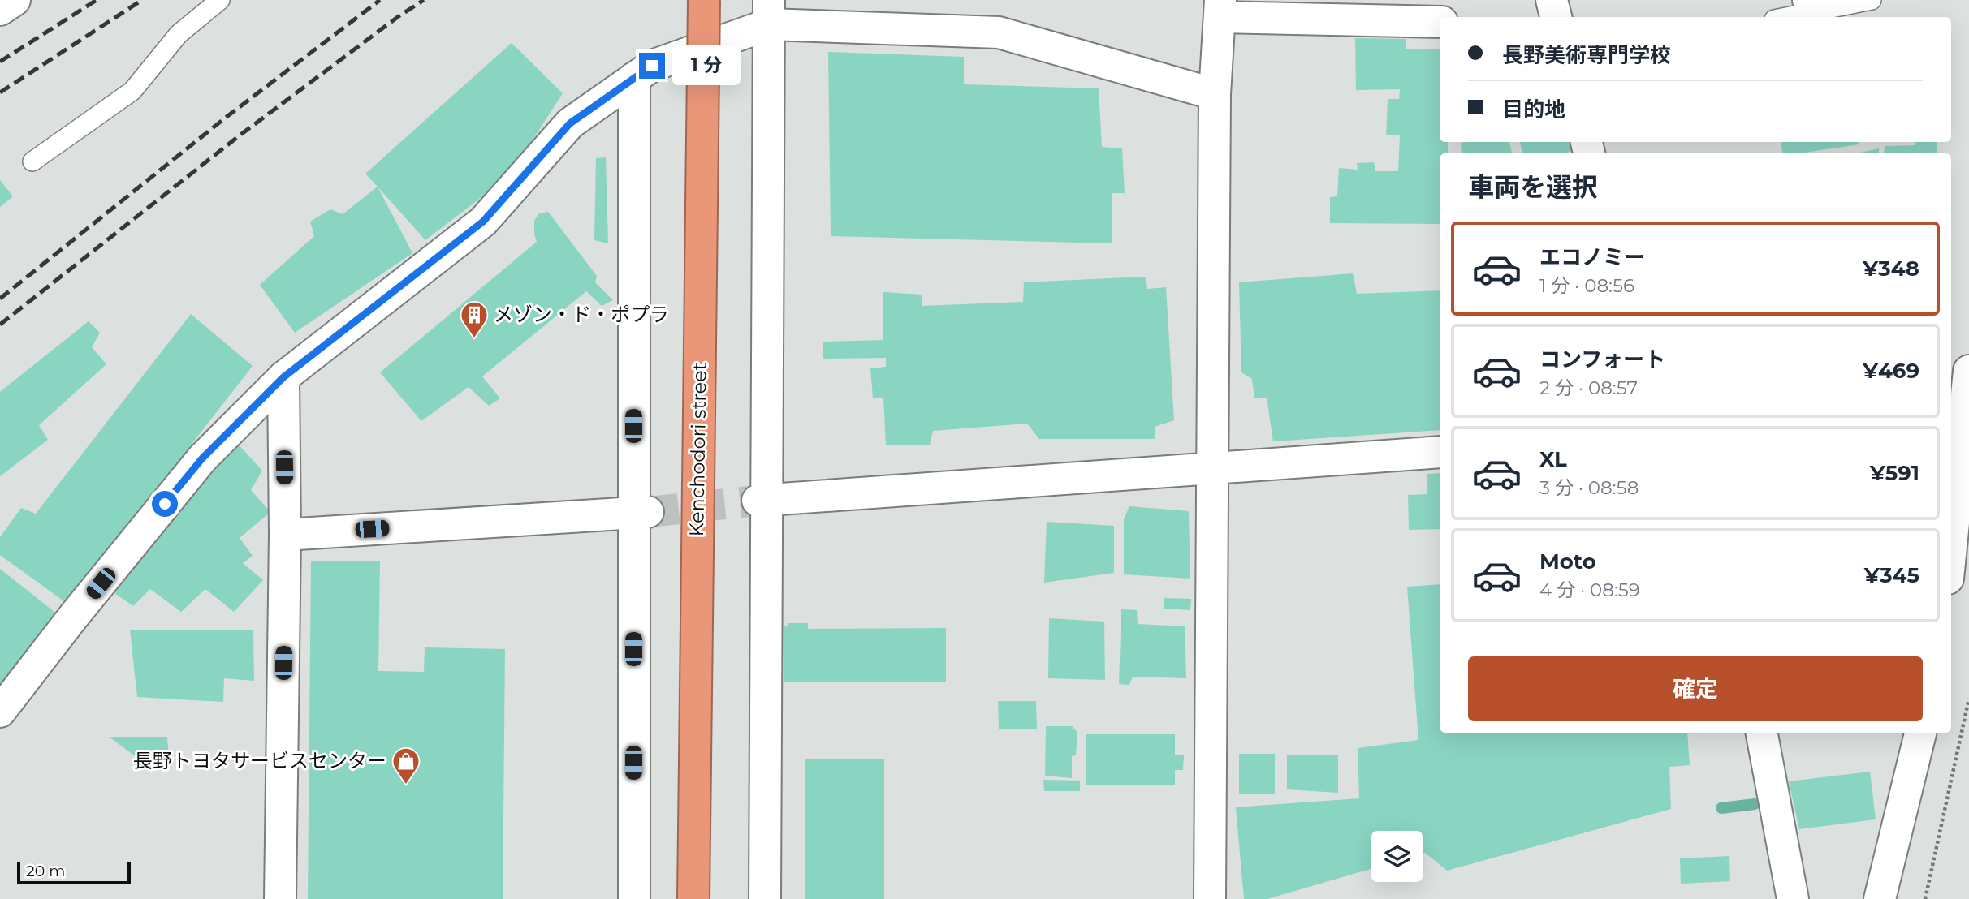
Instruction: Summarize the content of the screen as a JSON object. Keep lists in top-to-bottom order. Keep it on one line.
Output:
{"streets":{"highway":["Kenchodori street"]},"places":{"building":["メゾン・ド・ポプラ"],"shop":["長野トヨタサービスセンター"]},"scale_bar":"20 m","page":{"banner":["長野美術専門学校","目的地"],"bubble":"1 分","heading":"車両を選択","list":[{"name":"エコノミー","note":"1 分 · 08:56","value":"¥348"},{"name":"コンフォート","note":"2 分 · 08:57","value":"¥469"},{"name":"XL","note":"3 分 · 08:58","value":"¥591"},{"name":"Moto","note":"4 分 · 08:59","value":"¥345"}],"buttons":"確定","scale":"20 m"}}
